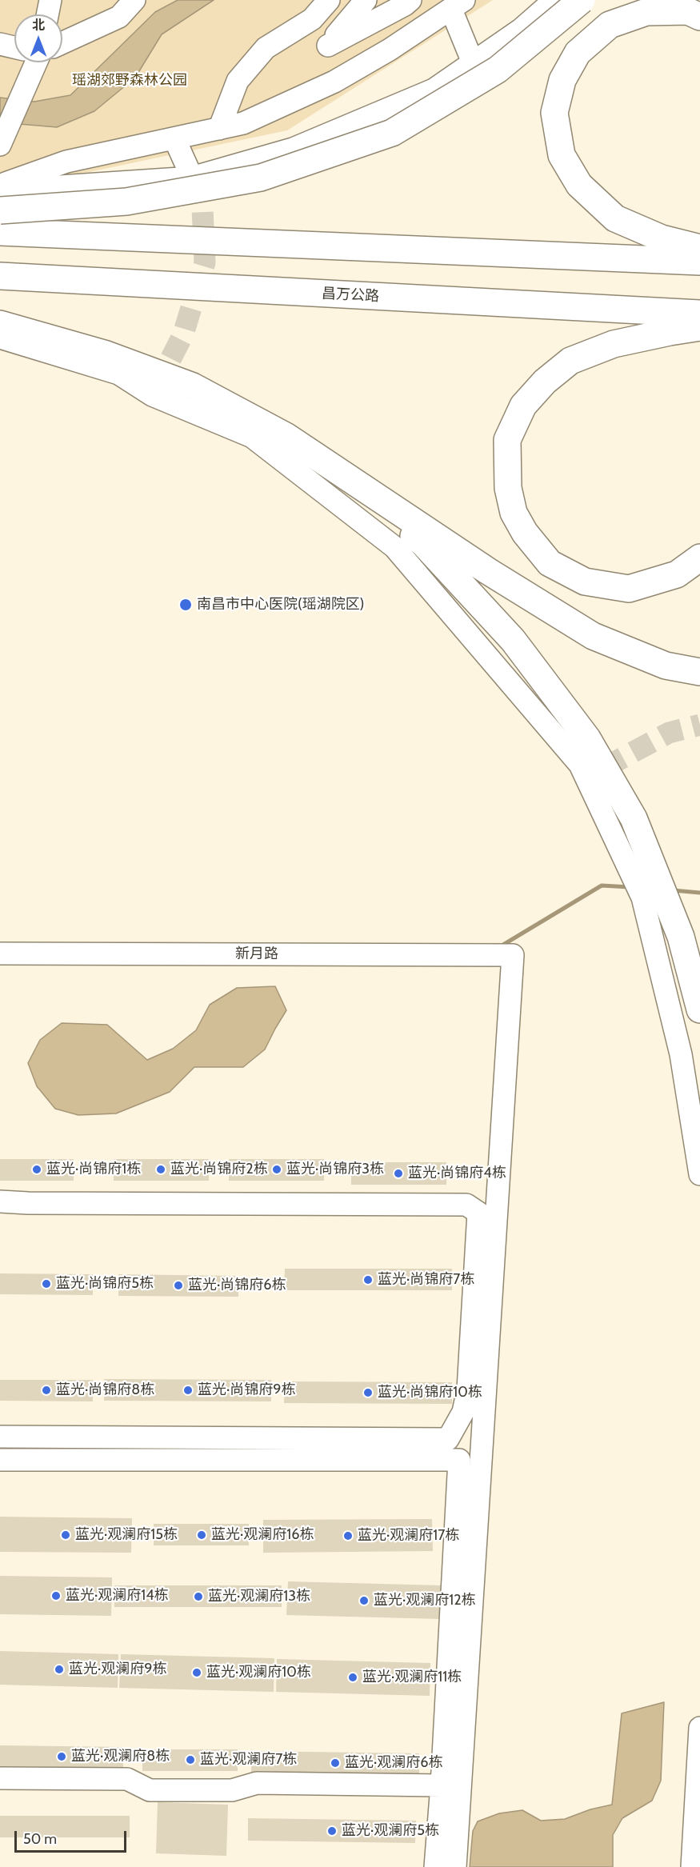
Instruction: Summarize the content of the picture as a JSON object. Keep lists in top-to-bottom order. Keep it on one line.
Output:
{"streets":{"main road":["昌万公路"],"street":["新月路"]},"parks":["瑶湖郊野森林公园"],"places":["南昌市中心医院(瑶湖院区)","蓝光·尚锦府1栋","蓝光·尚锦府2栋","蓝光·尚锦府3栋","蓝光·尚锦府4栋","蓝光·尚锦府7栋","蓝光·尚锦府5栋","蓝光·尚锦府6栋","蓝光·尚锦府8栋","蓝光·尚锦府9栋","蓝光·尚锦府10栋","蓝光·观澜府15栋","蓝光·观澜府16栋","蓝光·观澜府17栋","蓝光·观澜府14栋","蓝光·观澜府13栋","蓝光·观澜府12栋","蓝光·观澜府9栋","蓝光·观澜府10栋","蓝光·观澜府11栋","蓝光·观澜府8栋","蓝光·观澜府7栋","蓝光·观澜府6栋","蓝光·观澜府5栋"],"scale_bar":"50 m","north":"top"}
